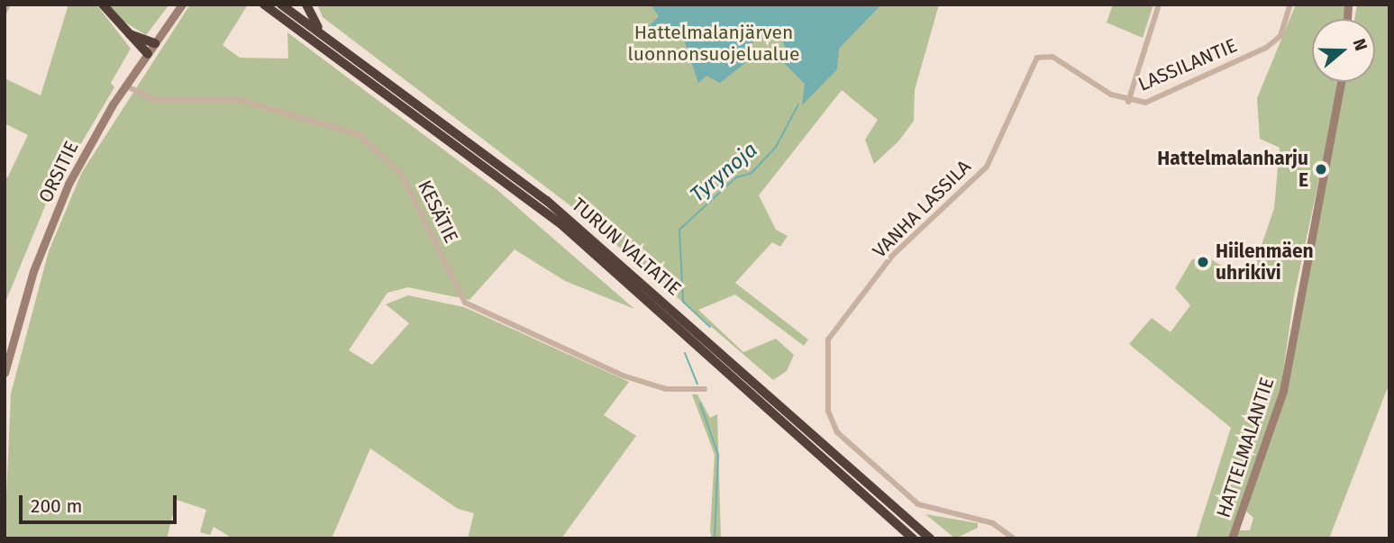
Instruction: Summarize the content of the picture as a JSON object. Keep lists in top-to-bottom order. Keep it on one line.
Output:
{"streets":{"highway":["TURUN VALTATIE"],"street":["LASSILANTIE","ORSITIE","VANHA LASSILA","KESÄTIE","HATTELMALANTIE"]},"crossings":[["LASSILANTIE","VANHA LASSILA"],["ORSITIE","KESÄTIE"]],"water":["Tyrynoja"],"parks":["Hattelmalanjärven luonnonsuojelualue"],"places":["Hattelmalanharju E","Hiilenmäen uhrikivi"],"scale_bar":"200 m","north":"right"}
